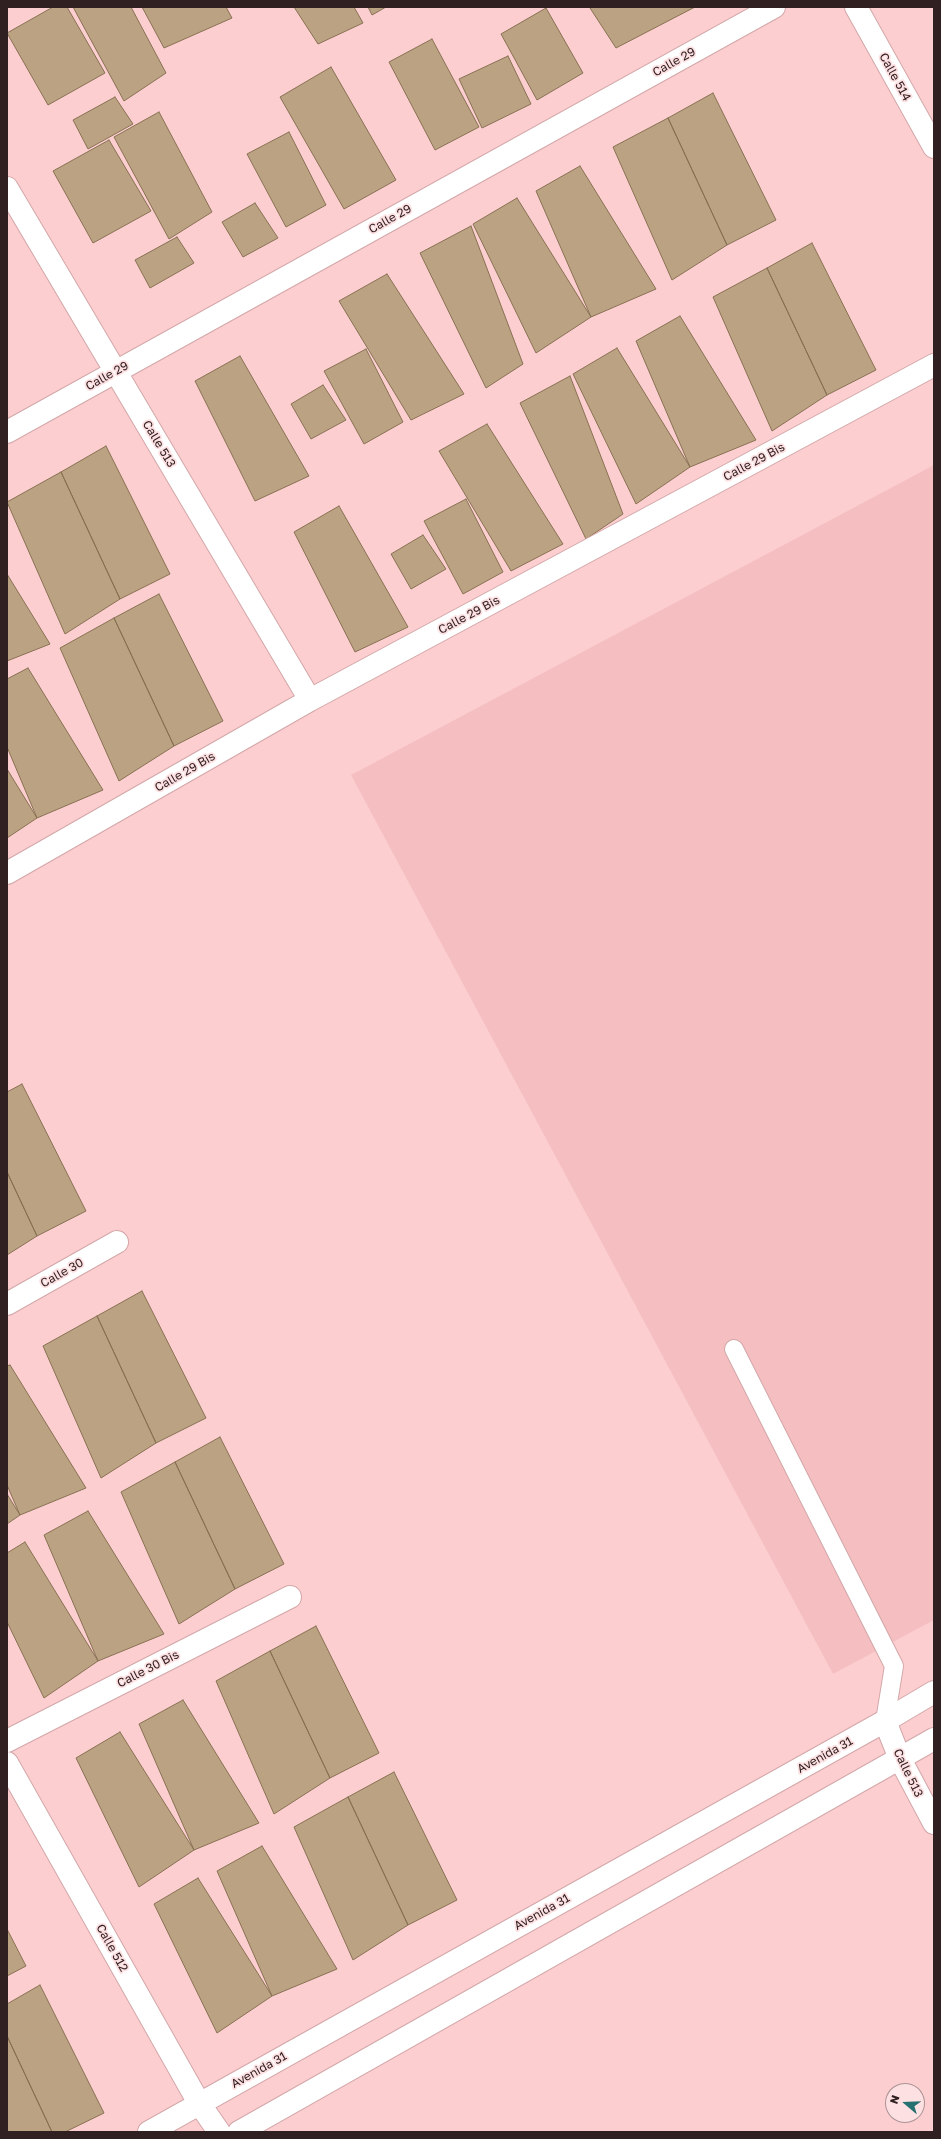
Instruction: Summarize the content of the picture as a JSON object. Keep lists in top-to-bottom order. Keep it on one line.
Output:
{"streets":{"street":["Calle 29","Calle 514","Calle 513","Calle 29 Bis","Calle 30","Calle 30 Bis","Avenida 31","Calle 512"]},"crossings":[["Calle 29","Calle 513"],["Calle 513","Calle 29 Bis"],["Calle 513","Avenida 31"],["Avenida 31","Calle 512"]],"north":"left"}
